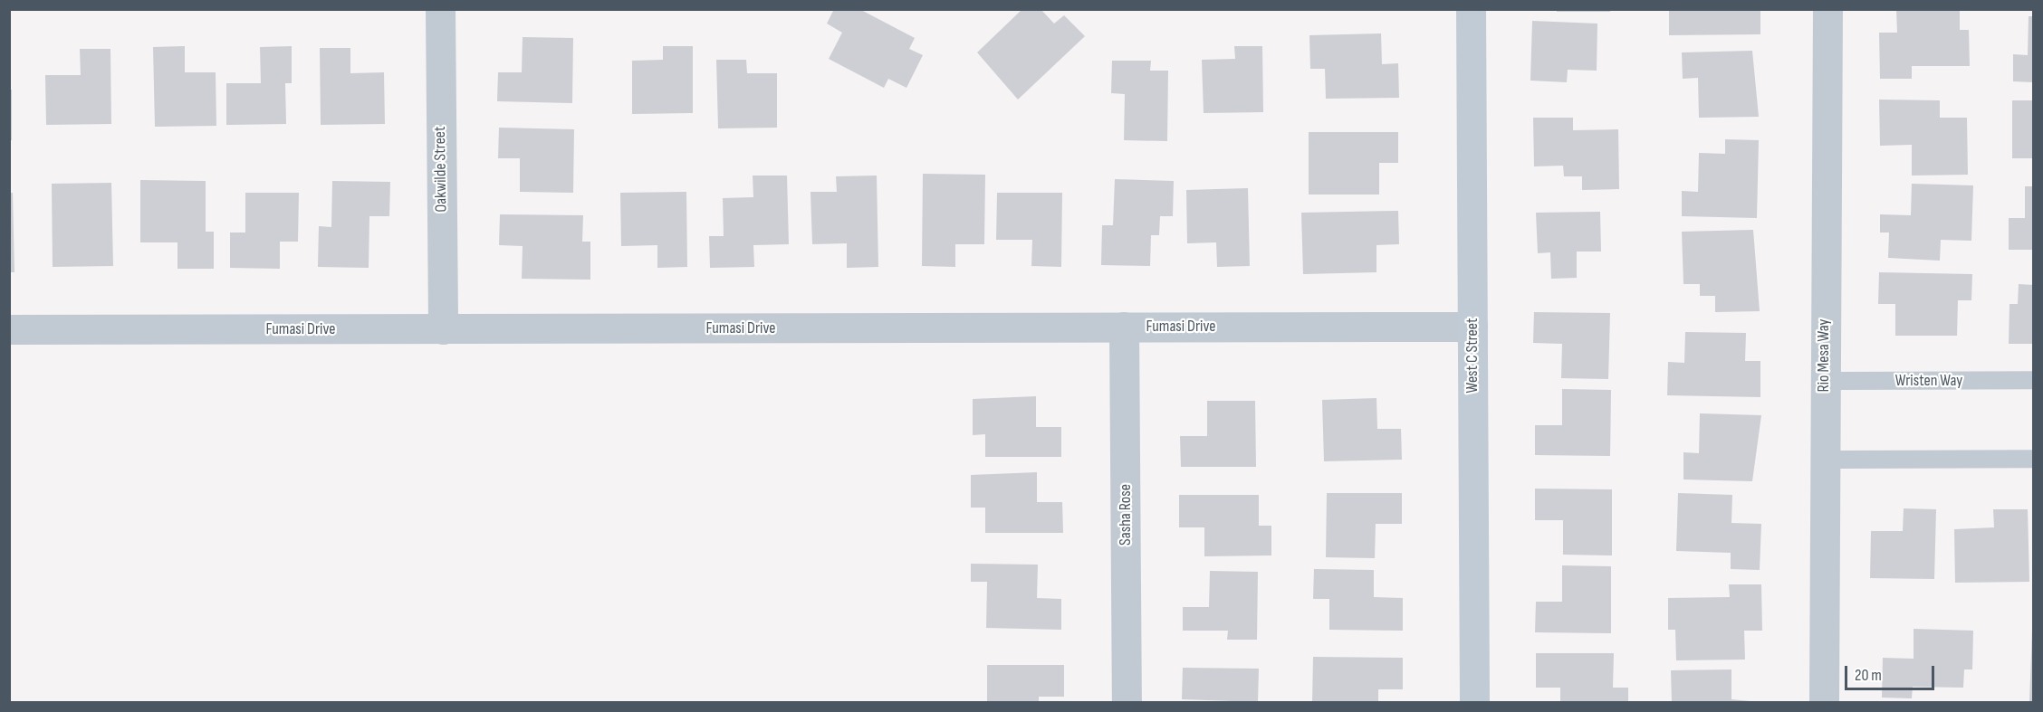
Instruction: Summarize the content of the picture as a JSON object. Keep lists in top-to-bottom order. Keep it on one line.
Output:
{"streets":{"street":["Oakwilde Street","Fumasi Drive","West C Street","Rio Mesa Way","Sasha Rose"],"lane":["Wristen Way"]},"crossings":[["Oakwilde Street","Fumasi Drive"],["Fumasi Drive","West C Street"],["Fumasi Drive","Sasha Rose"],["Rio Mesa Way","Wristen Way"]],"scale_bar":"20 m"}
